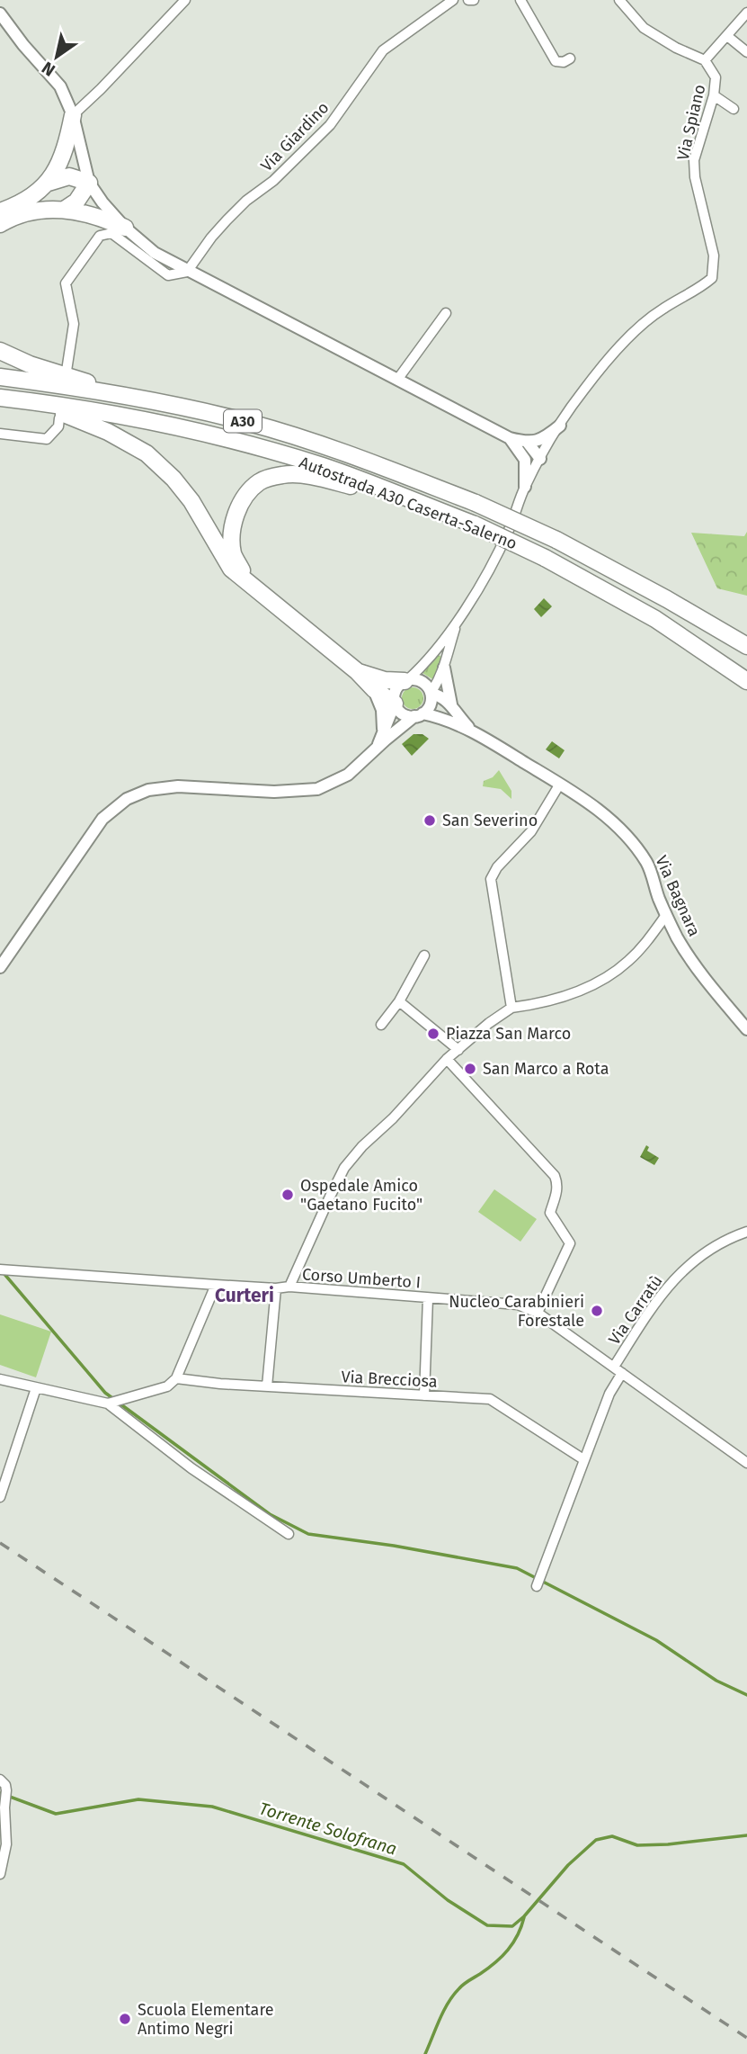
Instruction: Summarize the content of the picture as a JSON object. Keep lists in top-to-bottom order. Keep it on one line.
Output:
{"streets":{"highway":["A30","Autostrada A30 Caserta-Salerno"],"main road":["Via Bagnara"],"street":["Via Spiano","Via Giardino","Corso Umberto I","Via Carratù","Via Brecciosa"]},"crossings":[["Corso Umberto I","Via Carratù"]],"districts":["Curteri"],"water":["Torrente Solofrana"],"places":["San Severino","Piazza San Marco","San Marco a Rota","Ospedale Amico \"Gaetano Fucito\"","Nucleo Carabinieri Forestale","Scuola Elementare Antimo Negri"],"north":"bottom left"}
